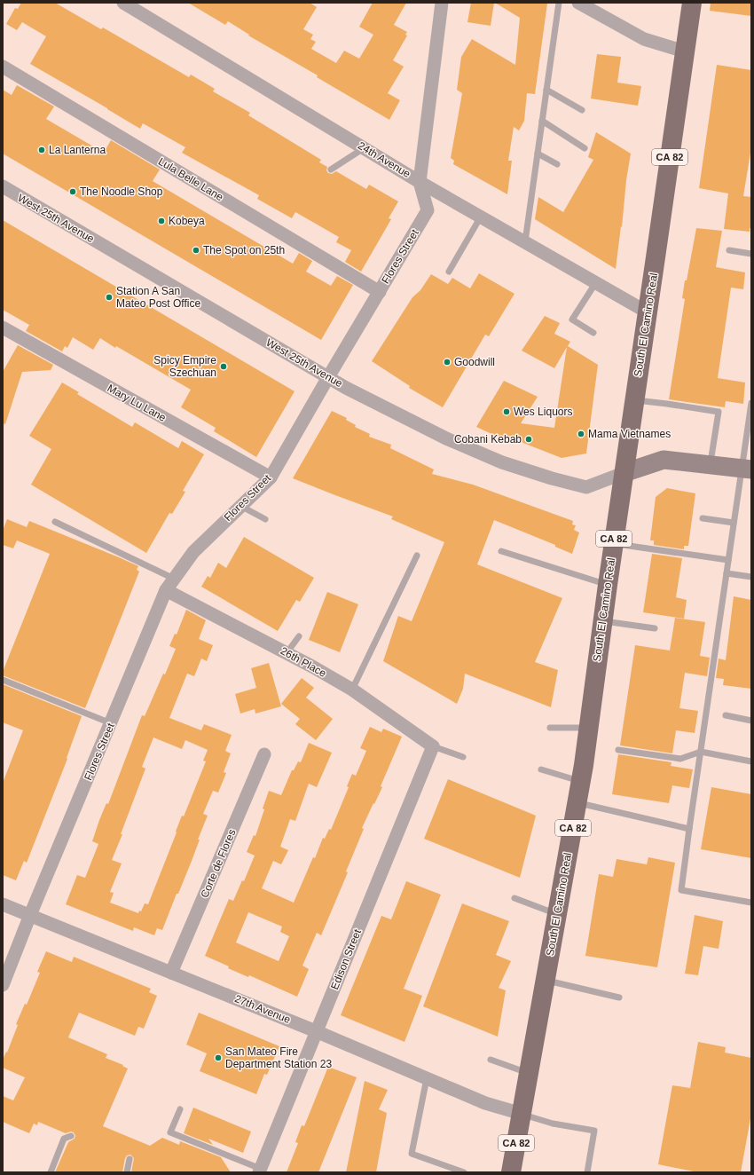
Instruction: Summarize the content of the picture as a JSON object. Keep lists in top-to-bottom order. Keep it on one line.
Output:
{"streets":{"main road":["CA 82","South El Camino Real"],"street":["24th Avenue","Lula Belle Lane","West 25th Avenue","Flores Street","Mary Lu Lane","26th Place","Corte de Flores","Edison Street","27th Avenue"]},"crossings":[["24th Avenue","Flores Street"],["24th Avenue","South El Camino Real"],["Lula Belle Lane","Flores Street"],["West 25th Avenue","Flores Street"],["West 25th Avenue","South El Camino Real"],["Flores Street","Mary Lu Lane"],["Flores Street","26th Place"],["Flores Street","27th Avenue"],["South El Camino Real","27th Avenue"],["26th Place","Edison Street"],["Corte de Flores","27th Avenue"],["Edison Street","27th Avenue"]],"places":["La Lanterna","The Noodle Shop","Kobeya","The Spot on 25th","Station A San Mateo Post Office","Goodwill","Spicy Empire Szechuan","Wes Liquors","Mama Vietnames","Cobani Kebab","San Mateo Fire Department Station 23"]}
